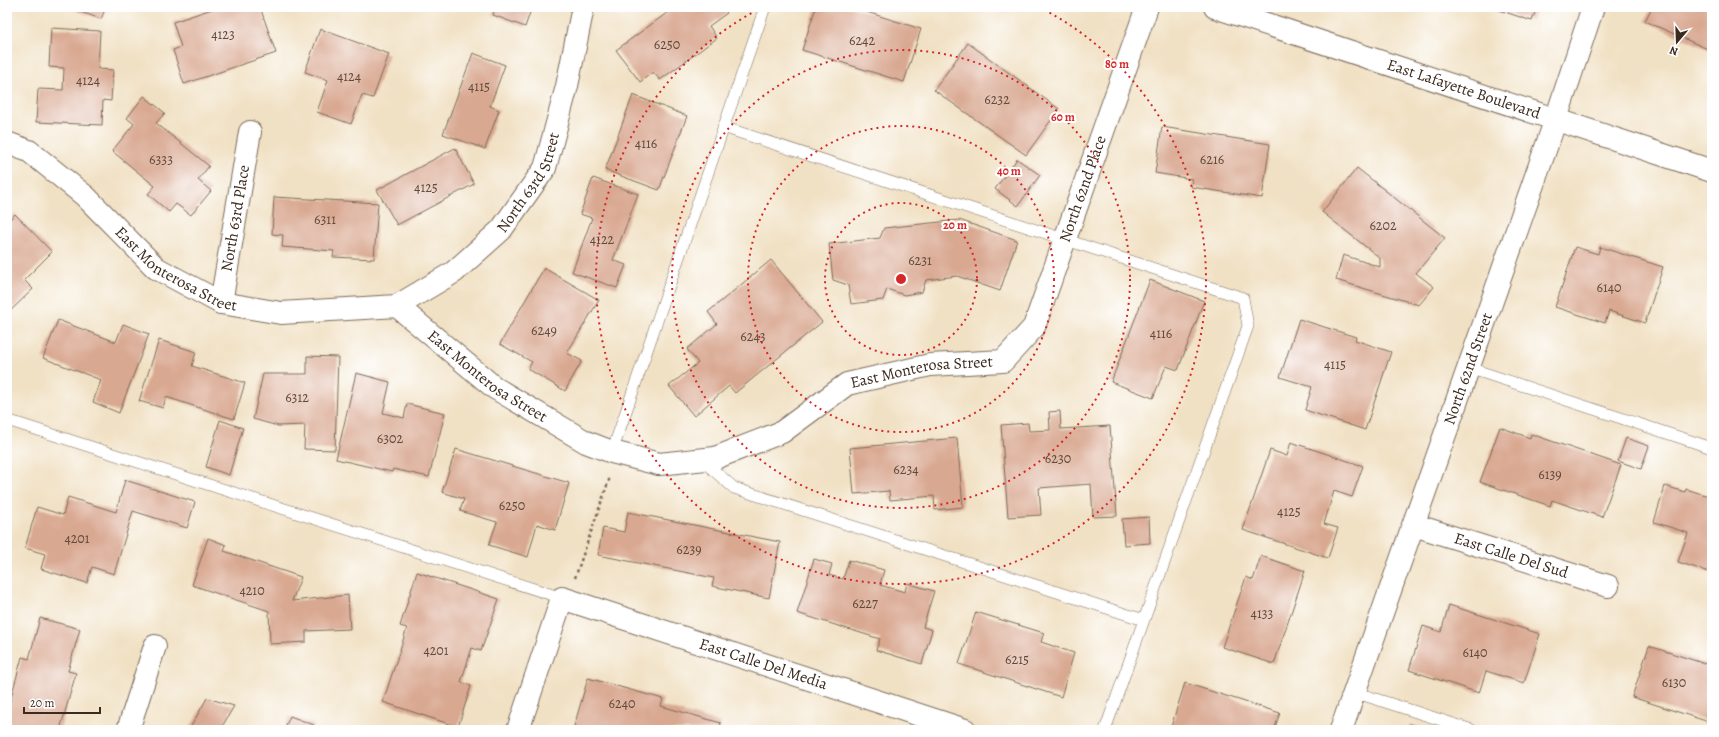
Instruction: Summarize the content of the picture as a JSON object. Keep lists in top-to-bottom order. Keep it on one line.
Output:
{"streets":{"street":["East Lafayette Boulevard","North 63rd Street","North 62nd Place","North 63rd Place","East Monterosa Street","North 62nd Street","East Calle Del Sud","East Calle Del Media"]},"crossings":[["East Lafayette Boulevard","North 62nd Street"],["North 63rd Street","East Monterosa Street"],["North 62nd Place","East Monterosa Street"],["North 63rd Place","East Monterosa Street"],["North 62nd Street","East Calle Del Sud"]],"house_numbers":["4123","6242","6250","4124","4124","4115","6232","4116","6333","6216","4125","6311","6202","4122","6231","6140","6249","4116","6243","4115","6312","6302","6230","6234","6139","6250","4125","4201","6239","4210","6227","4133","4201","6140","6215","6130","6240"],"scale_bar":"20 m","north":"bottom","rings":["80 m","60 m","40 m","20 m"]}
